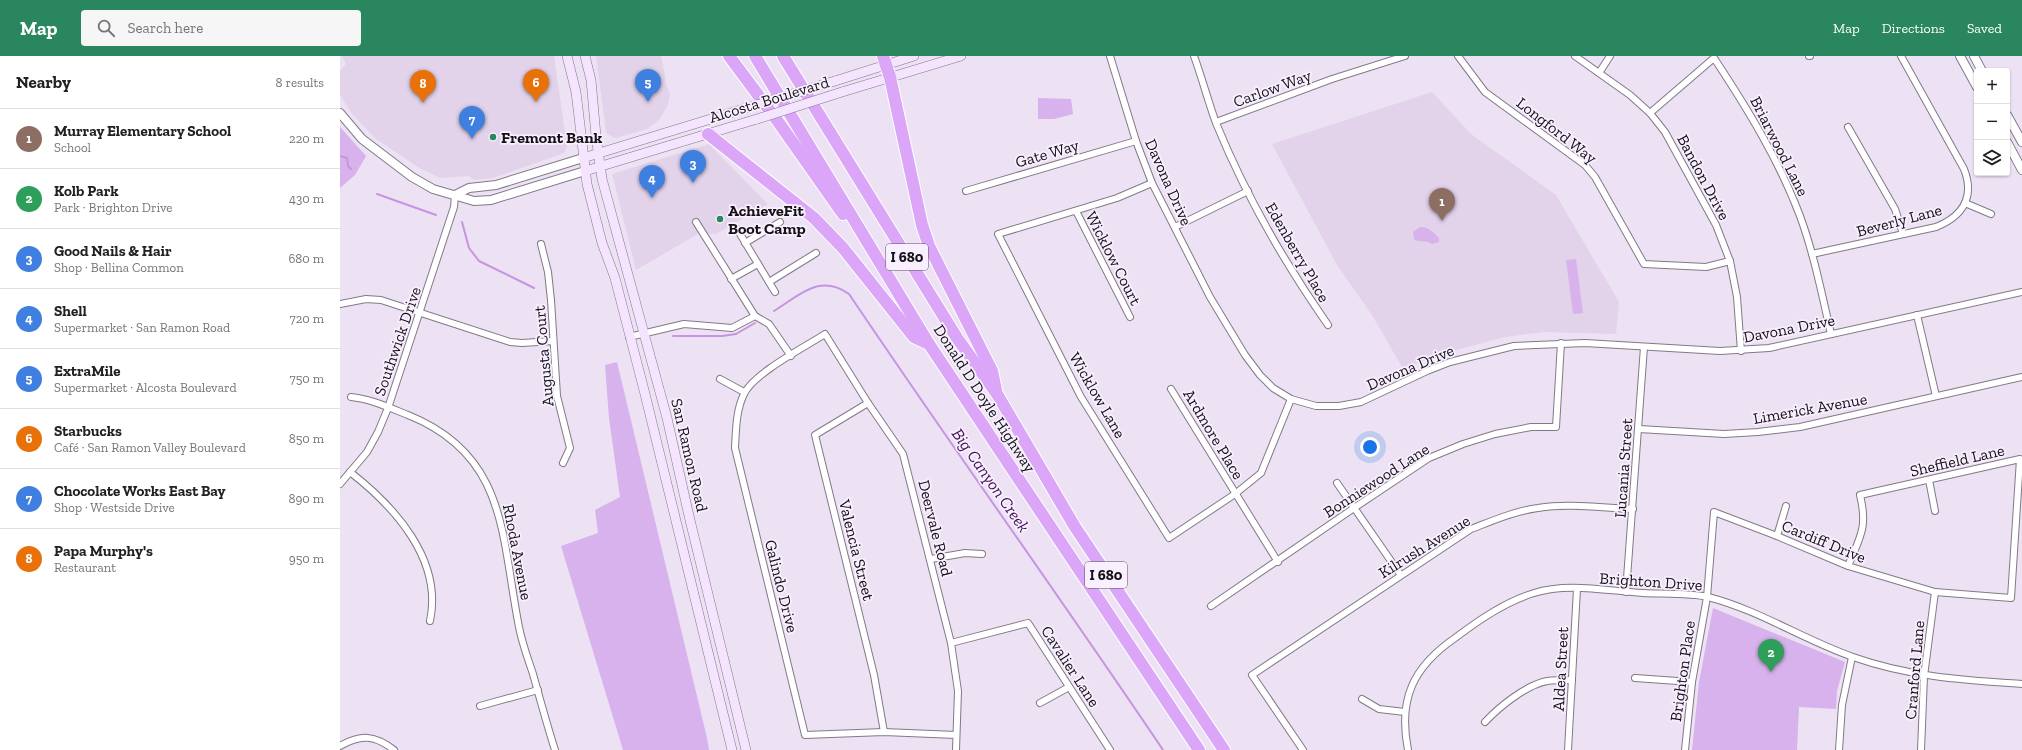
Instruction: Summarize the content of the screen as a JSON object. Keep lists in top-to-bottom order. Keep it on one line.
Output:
{"streets":{"highway":["I 680","Donald D Doyle Highway"],"main road":["Alcosta Boulevard","San Ramon Road"],"street":["Carlow Way","Longford Way","Briarwood Lane","Gate Way","Bandon Drive","Davona Drive","Beverly Lane","Edenberry Place","Wicklow Court","Southwick Drive","Augusta Court","Wicklow Lane","Limerick Avenue","Ardmore Place","Sheffield Lane","Lucania Street","Bonniewood Lane","Deervale Road","Cardiff Drive","Kilrush Avenue","Valencia Street","Rhoda Avenue","Brighton Drive","Galindo Drive","Cavalier Lane","Aldea Street","Cranford Lane","Brighton Place"]},"crossings":[["Carlow Way","Edenberry Place"],["Alcosta Boulevard","San Ramon Road"],["Longford Way","Bandon Drive"],["Briarwood Lane","Bandon Drive"],["Briarwood Lane","Davona Drive"],["Briarwood Lane","Beverly Lane"],["Gate Way","Davona Drive"],["Bandon Drive","Davona Drive"],["Davona Drive","Wicklow Lane"],["Davona Drive","Lucania Street"],["Davona Drive","Bonniewood Lane"],["Wicklow Court","Wicklow Lane"],["Southwick Drive","Rhoda Avenue"],["Wicklow Lane","Ardmore Place"],["Limerick Avenue","Lucania Street"],["Ardmore Place","Bonniewood Lane"],["Sheffield Lane","Cardiff Drive"],["Lucania Street","Kilrush Avenue"],["Lucania Street","Brighton Drive"],["Deervale Road","Valencia Street"],["Deervale Road","Galindo Drive"],["Deervale Road","Cavalier Lane"],["Cardiff Drive","Brighton Drive"],["Cardiff Drive","Cranford Lane"],["Cardiff Drive","Brighton Place"],["Valencia Street","Galindo Drive"],["Brighton Drive","Aldea Street"],["Brighton Drive","Cranford Lane"],["Brighton Drive","Brighton Place"]],"water":["Big Canyon Creek"],"places":["Fremont Bank","AchieveFit Boot Camp"],"page":{"header":"Map","search":"Search here","nav":["Map","Directions","Saved"],"heading":["Nearby","8 results"],"map_buttons":["+","−"],"pins":["5","6","8","7","3","4","1","2"],"list":[{"mark":"1","name":"Murray Elementary School","note":"School","value":"220 m"},{"mark":"2","name":"Kolb Park","note":"Park · Brighton Drive","value":"430 m"},{"mark":"3","name":"Good Nails & Hair","note":"Shop · Bellina Common","value":"680 m"},{"mark":"4","name":"Shell","note":"Supermarket · San Ramon Road","value":"720 m"},{"mark":"5","name":"ExtraMile","note":"Supermarket · Alcosta Boulevard","value":"750 m"},{"mark":"6","name":"Starbucks","note":"Café · San Ramon Valley Boulevard","value":"850 m"},{"mark":"7","name":"Chocolate Works East Bay","note":"Shop · Westside Drive","value":"890 m"},{"mark":"8","name":"Papa Murphy's","note":"Restaurant","value":"950 m"}]}}
